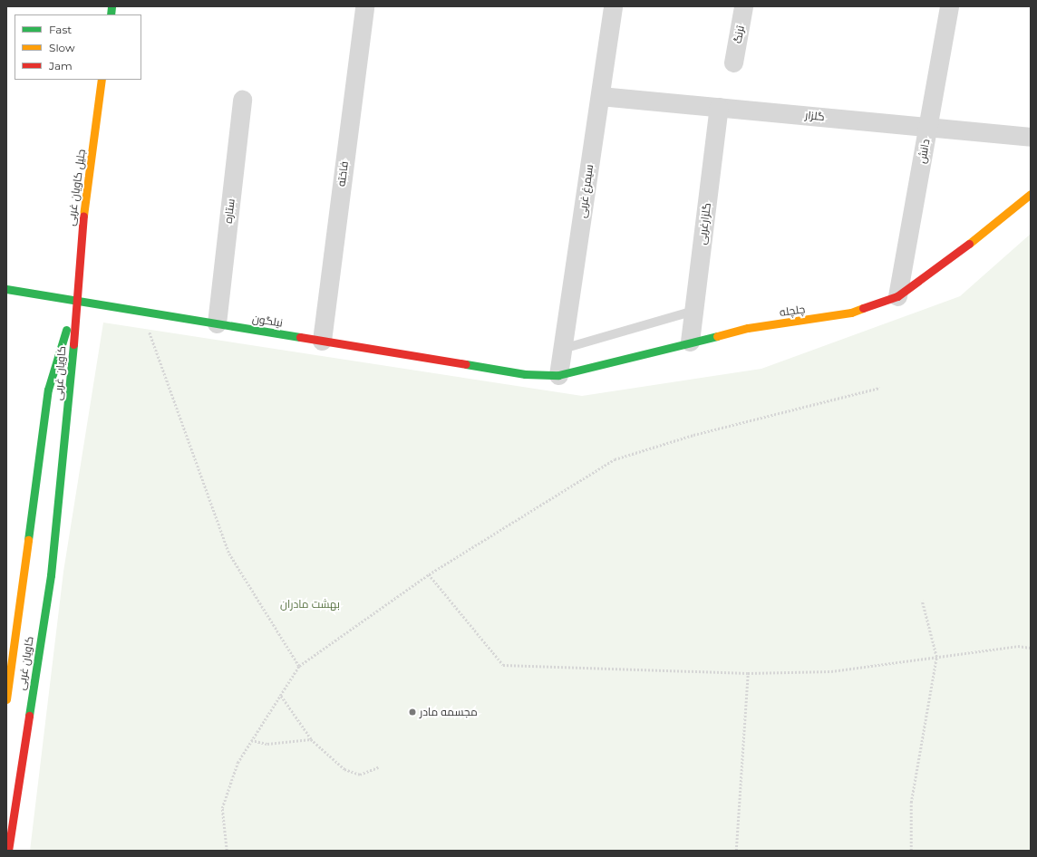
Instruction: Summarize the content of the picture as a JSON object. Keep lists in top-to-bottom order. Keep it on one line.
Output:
{"streets":{"main road":["جلیل کاویان غربی","چلچله","نیلگون","کاویان غربی"],"street":["ترنگ","گلزار","دانش","فاخته","سیمرغ غربی","ستاره","گلزارغربی"]},"crossings":[["گلزار","دانش"],["گلزار","سیمرغ غربی"],["گلزار","گلزارغربی"],["دانش","چلچله"],["فاخته","نیلگون"],["جلیل کاویان غربی","نیلگون"],["جلیل کاویان غربی","کاویان غربی"],["سیمرغ غربی","چلچله"],["ستاره","نیلگون"],["گلزارغربی","چلچله"],["چلچله","نیلگون"],["نیلگون","کاویان غربی"]],"parks":["بهشت مادران"],"places":["مجسمه مادر"],"legend":["Fast","Slow","Jam"]}
